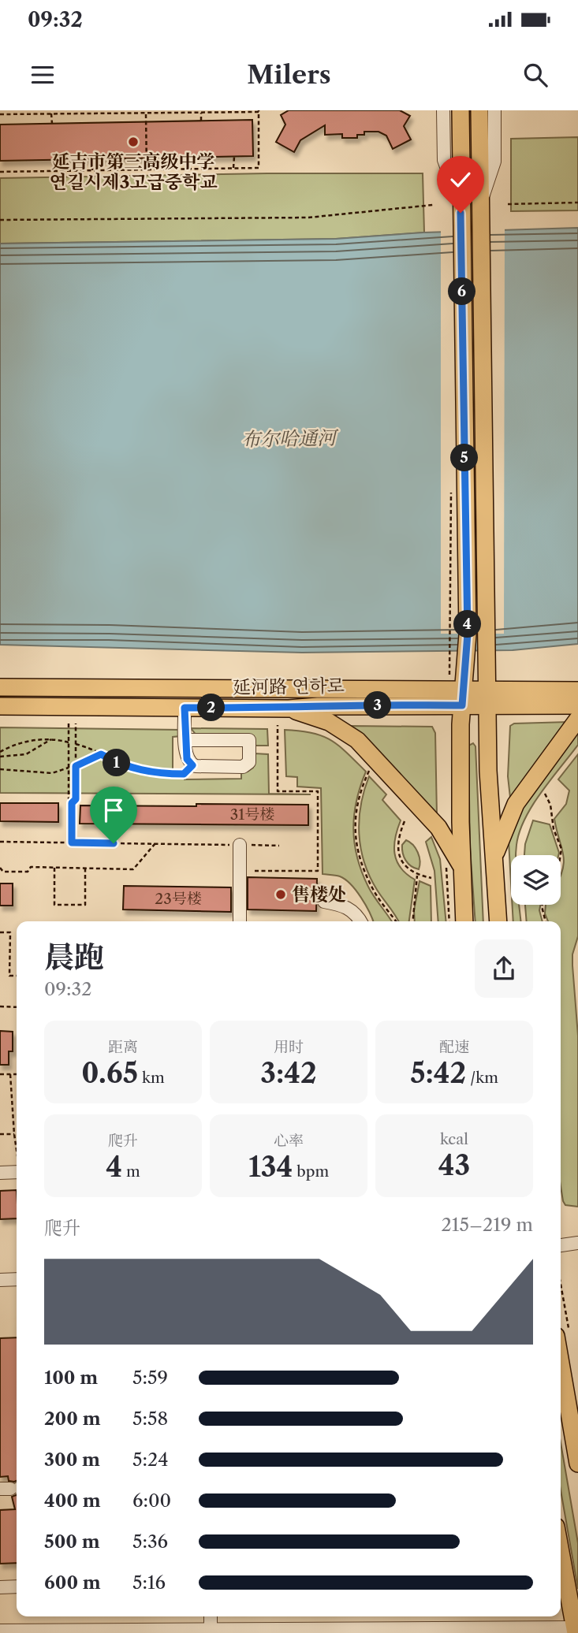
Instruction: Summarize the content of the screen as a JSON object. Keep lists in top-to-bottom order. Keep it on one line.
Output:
{"streets":{"main road":["延河路 연하로"]},"water":["布尔哈通河"],"places":["延吉市第三高级中学 연길시제3고급중학교","售楼处"],"house_numbers":["31号楼","23号楼"],"page":{"status":"09:32","header":"Milers","pins":["6","5","4","3","2","1"],"heading":["晨跑","09:32"],"stats":[["距离","0.65 km"],["用时","3:42"],["配速","5:42 /km"],["爬升","4 m"],["心率","134 bpm"],["kcal","43"]],"chart":["爬升","215–219 m"],"list":[{"name":"100 m","note":"5:59"},{"name":"200 m","note":"5:58"},{"name":"300 m","note":"5:24"},{"name":"400 m","note":"6:00"},{"name":"500 m","note":"5:36"},{"name":"600 m","note":"5:16"}]}}
